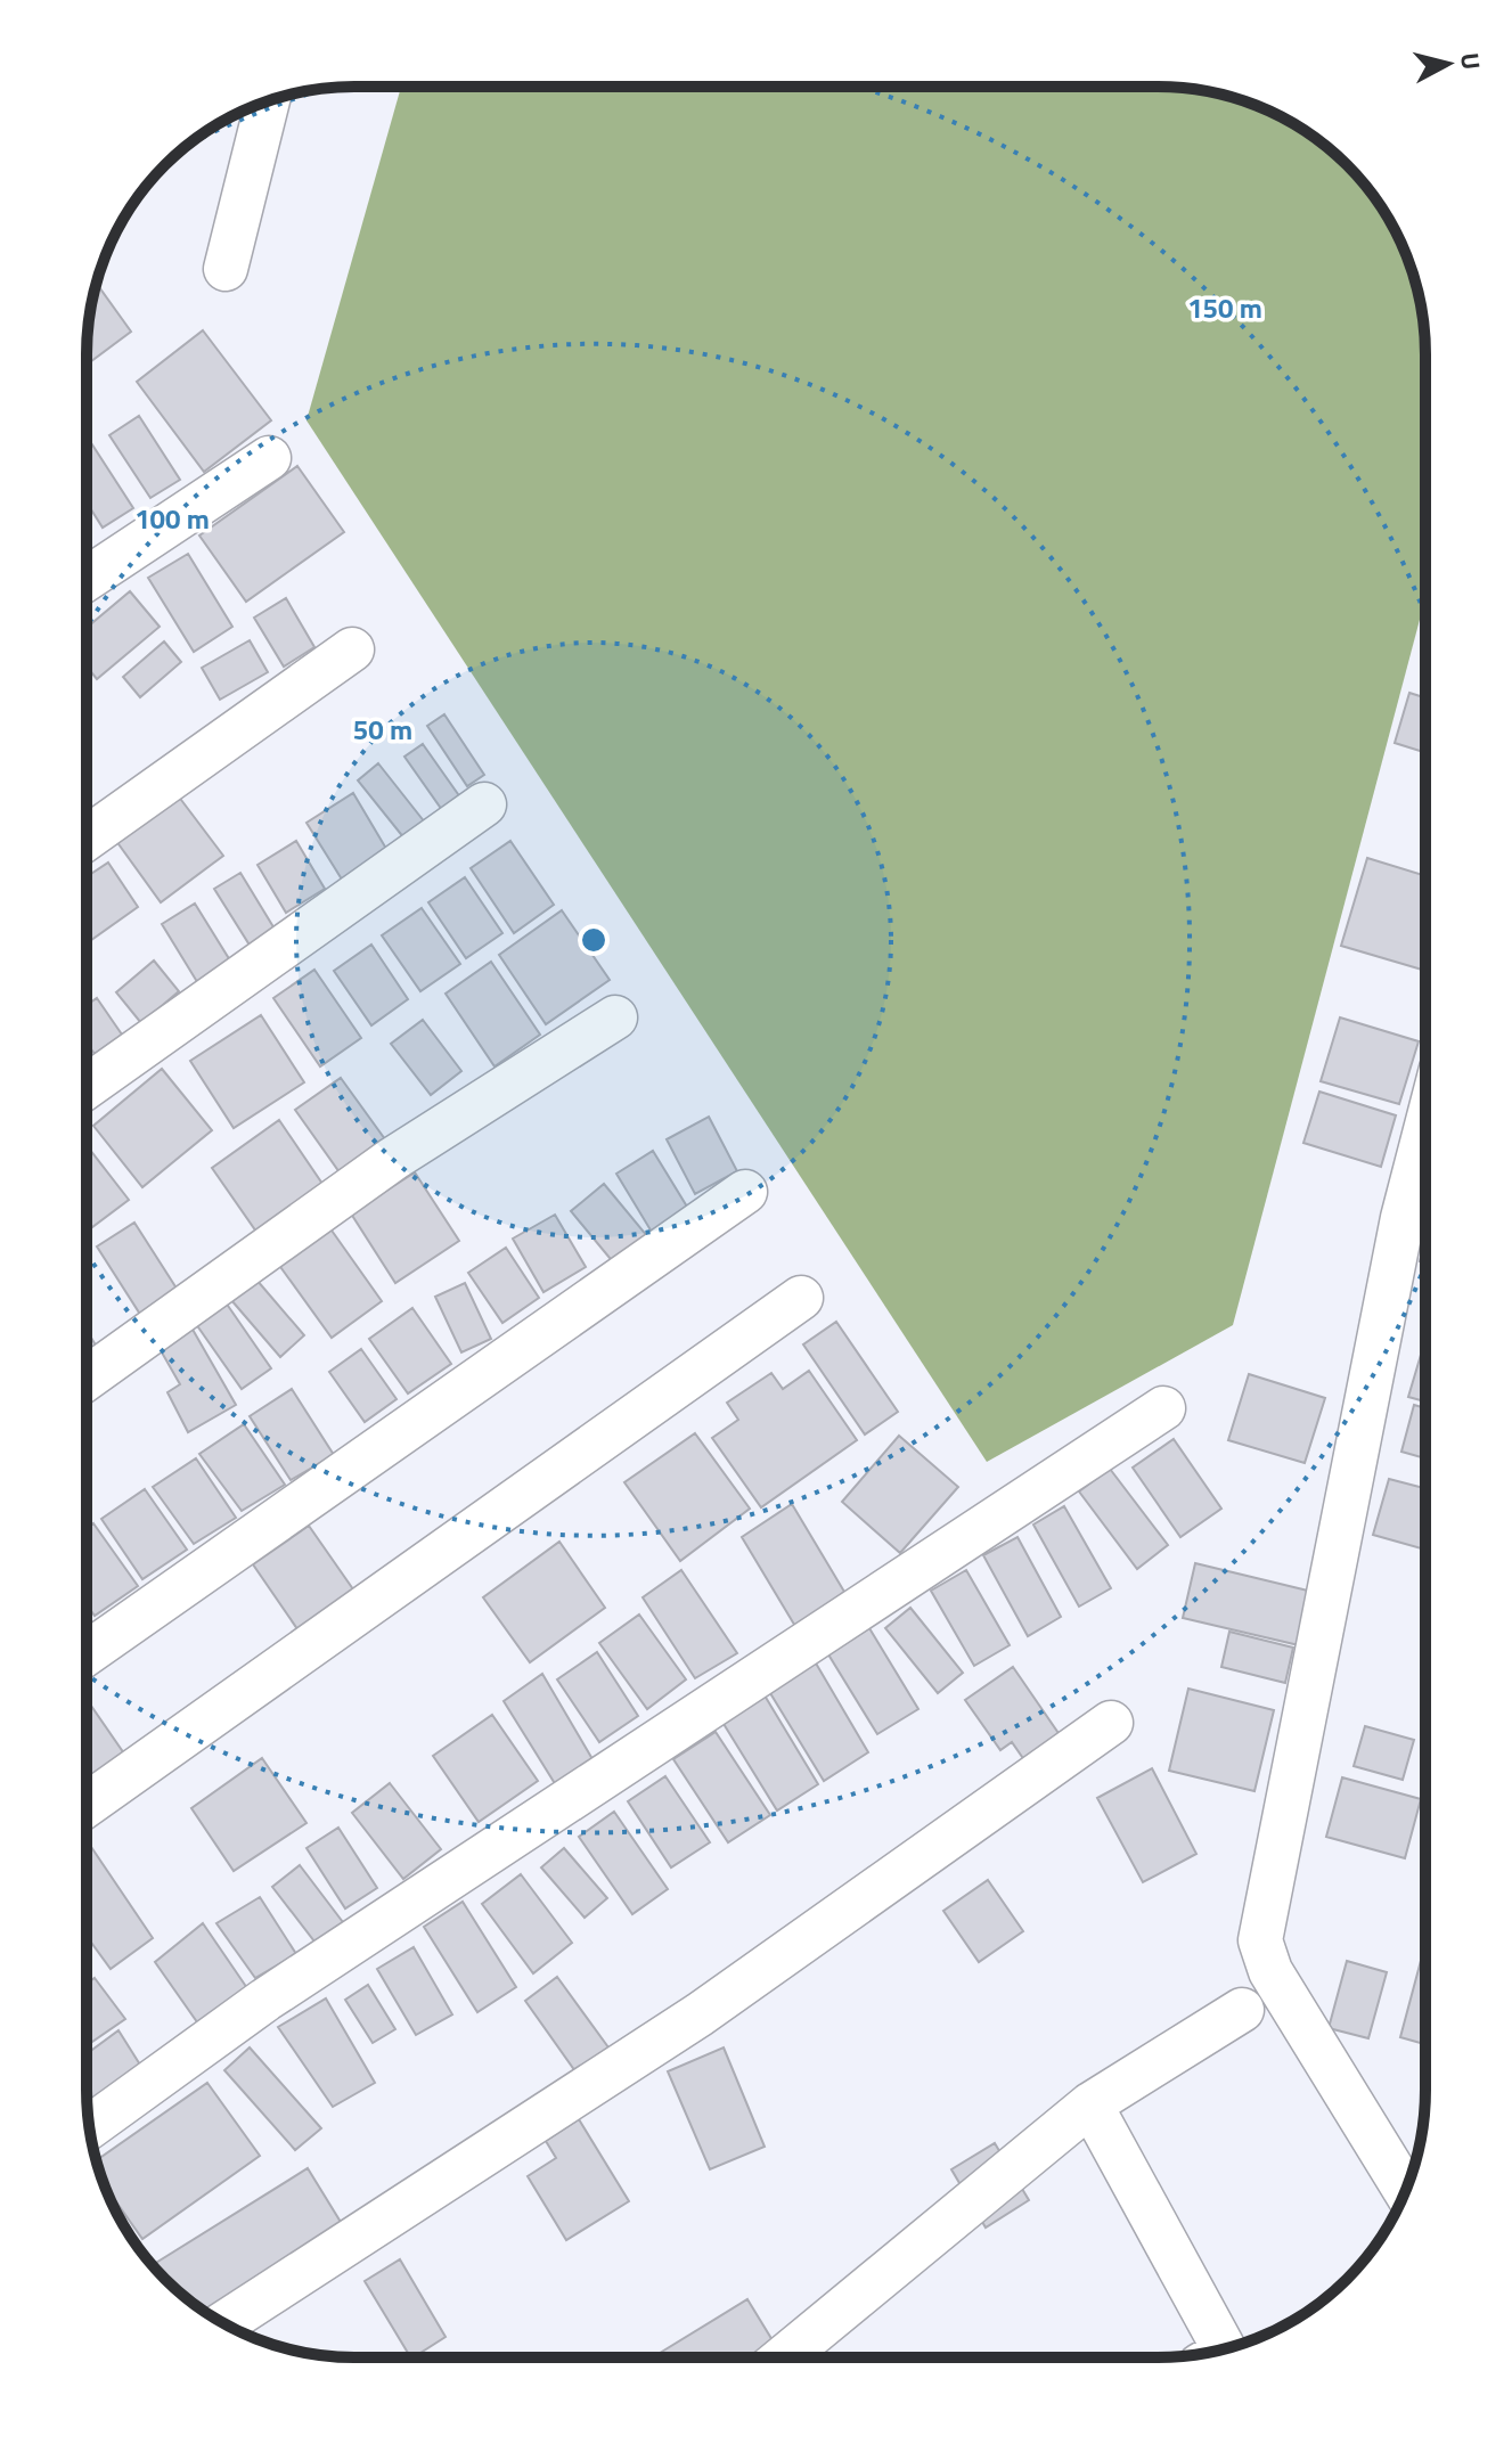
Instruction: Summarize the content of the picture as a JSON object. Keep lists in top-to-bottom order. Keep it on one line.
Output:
{"north":"right","rings":["150 m","100 m","50 m"]}
